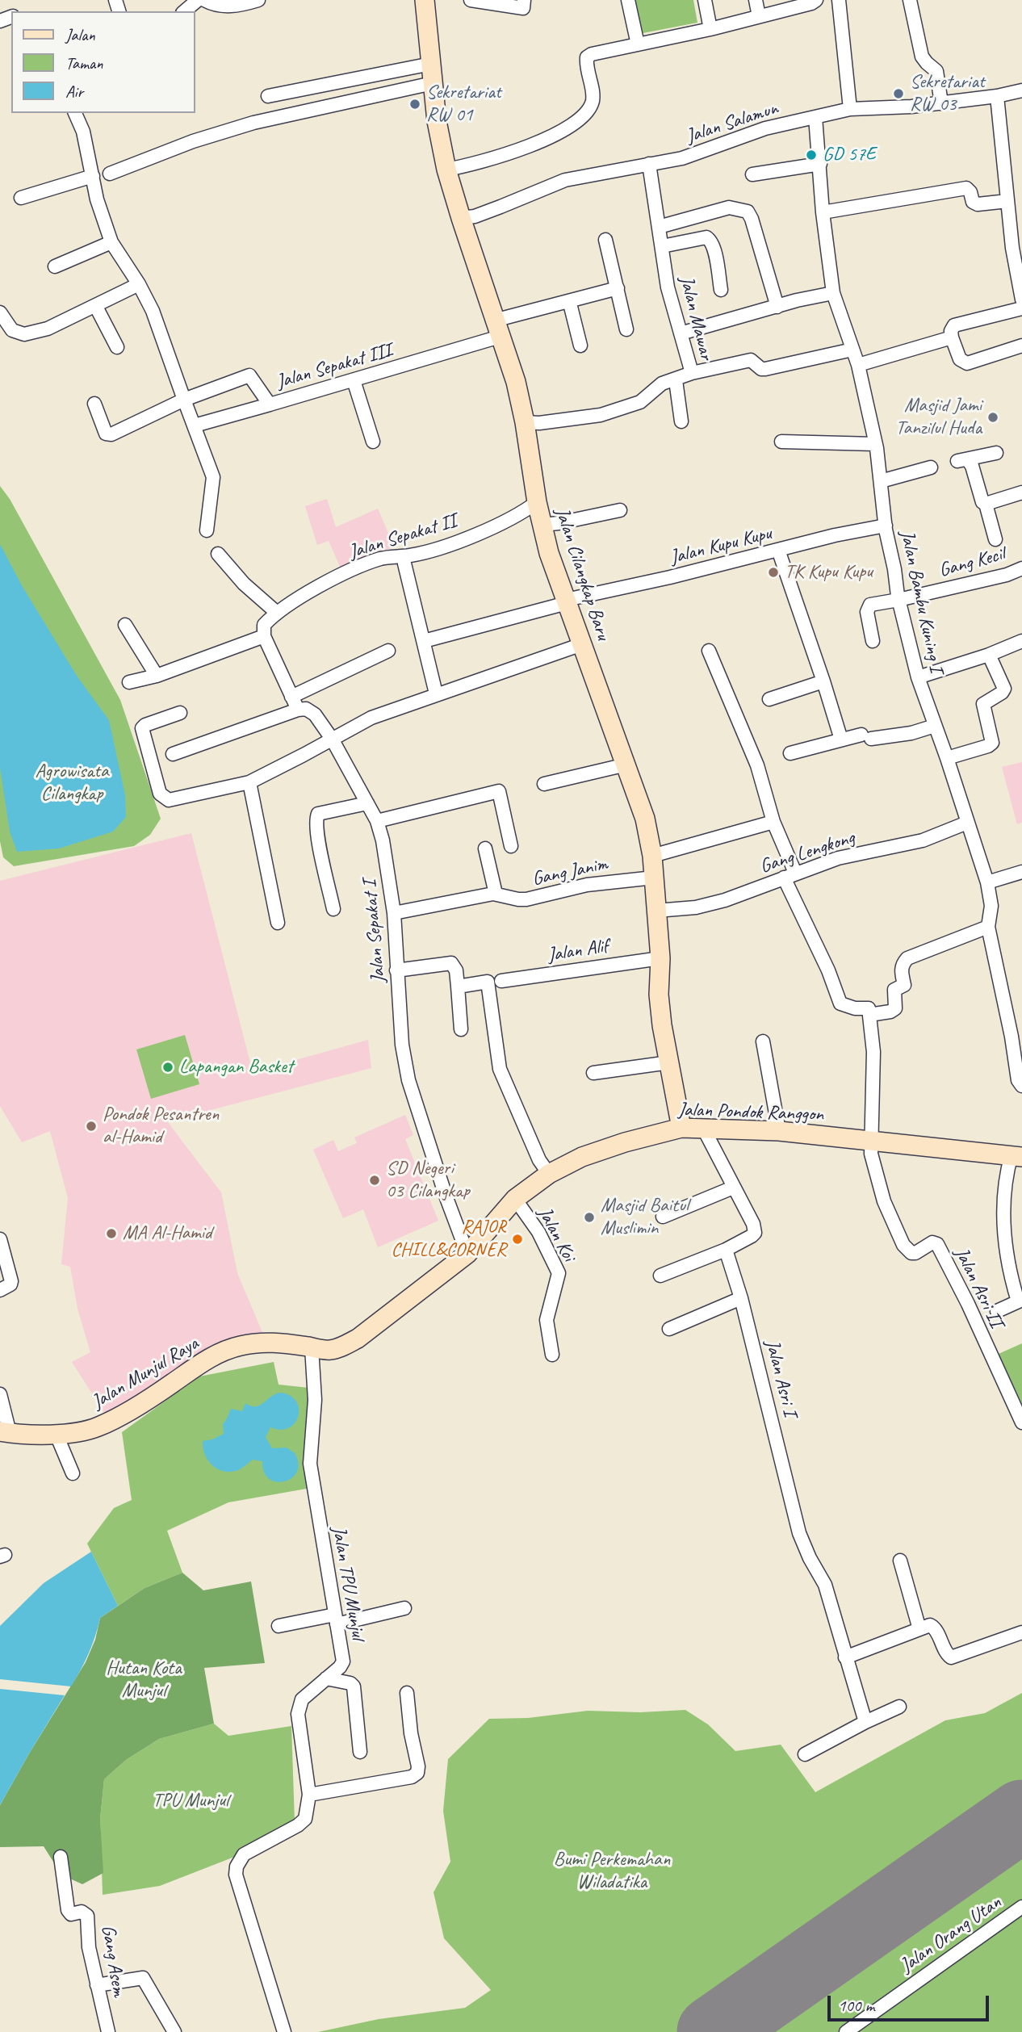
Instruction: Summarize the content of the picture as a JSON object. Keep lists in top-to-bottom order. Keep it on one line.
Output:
{"streets":{"street":["Jalan Salamun","Jalan Mawar","Jalan Sepakat III","Jalan Sepakat II","Jalan Kupu Kupu","Gang Kecil","Jalan Cilangkap Baru","Jalan Bambu Kuning I","Gang Lengkong","Gang Janim","Jalan Sepakat I","Jalan Alif","Jalan Pondok Ranggon","Jalan Koi","Jalan Asri II","Jalan Munjul Raya","Jalan Asri I","Jalan TPU Munjul","Jalan Orang Utan","Gang Asem"]},"crossings":[["Jalan Salamun","Jalan Mawar"],["Jalan Salamun","Jalan Cilangkap Baru"],["Jalan Salamun","Jalan Bambu Kuning I"],["Jalan Mawar","Jalan Cilangkap Baru"],["Jalan Sepakat III","Jalan Cilangkap Baru"],["Jalan Sepakat II","Jalan Cilangkap Baru"],["Jalan Kupu Kupu","Jalan Cilangkap Baru"],["Jalan Kupu Kupu","Jalan Bambu Kuning I"],["Gang Kecil","Jalan Bambu Kuning I"],["Jalan Cilangkap Baru","Gang Lengkong"],["Jalan Cilangkap Baru","Gang Janim"],["Jalan Cilangkap Baru","Jalan Alif"],["Jalan Cilangkap Baru","Jalan Pondok Ranggon"],["Jalan Bambu Kuning I","Gang Lengkong"],["Gang Janim","Jalan Sepakat I"],["Jalan Sepakat I","Jalan Pondok Ranggon"],["Jalan Pondok Ranggon","Jalan Koi"],["Jalan Pondok Ranggon","Jalan Asri II"],["Jalan Pondok Ranggon","Jalan Munjul Raya"],["Jalan Pondok Ranggon","Jalan TPU Munjul"],["Jalan Munjul Raya","Jalan TPU Munjul"]],"parks":["Agrowisata Cilangkap","Hutan Kota Munjul","TPU Munjul","Bumi Perkemahan Wiladatika"],"places":["Sekretariat RW 03","Sekretariat RW 01","GD 57E","Masjid Jami Tanzilul Huda","TK Kupu Kupu","Lapangan Basket","Pondok Pesantren al-Hamid","SD Negeri 03 Cilangkap","Masjid Baitul Muslimin","MA Al-Hamid","RAJOR CHILL&CORNER"],"legend":["Jalan","Taman","Air"],"scale_bar":"100 m"}
